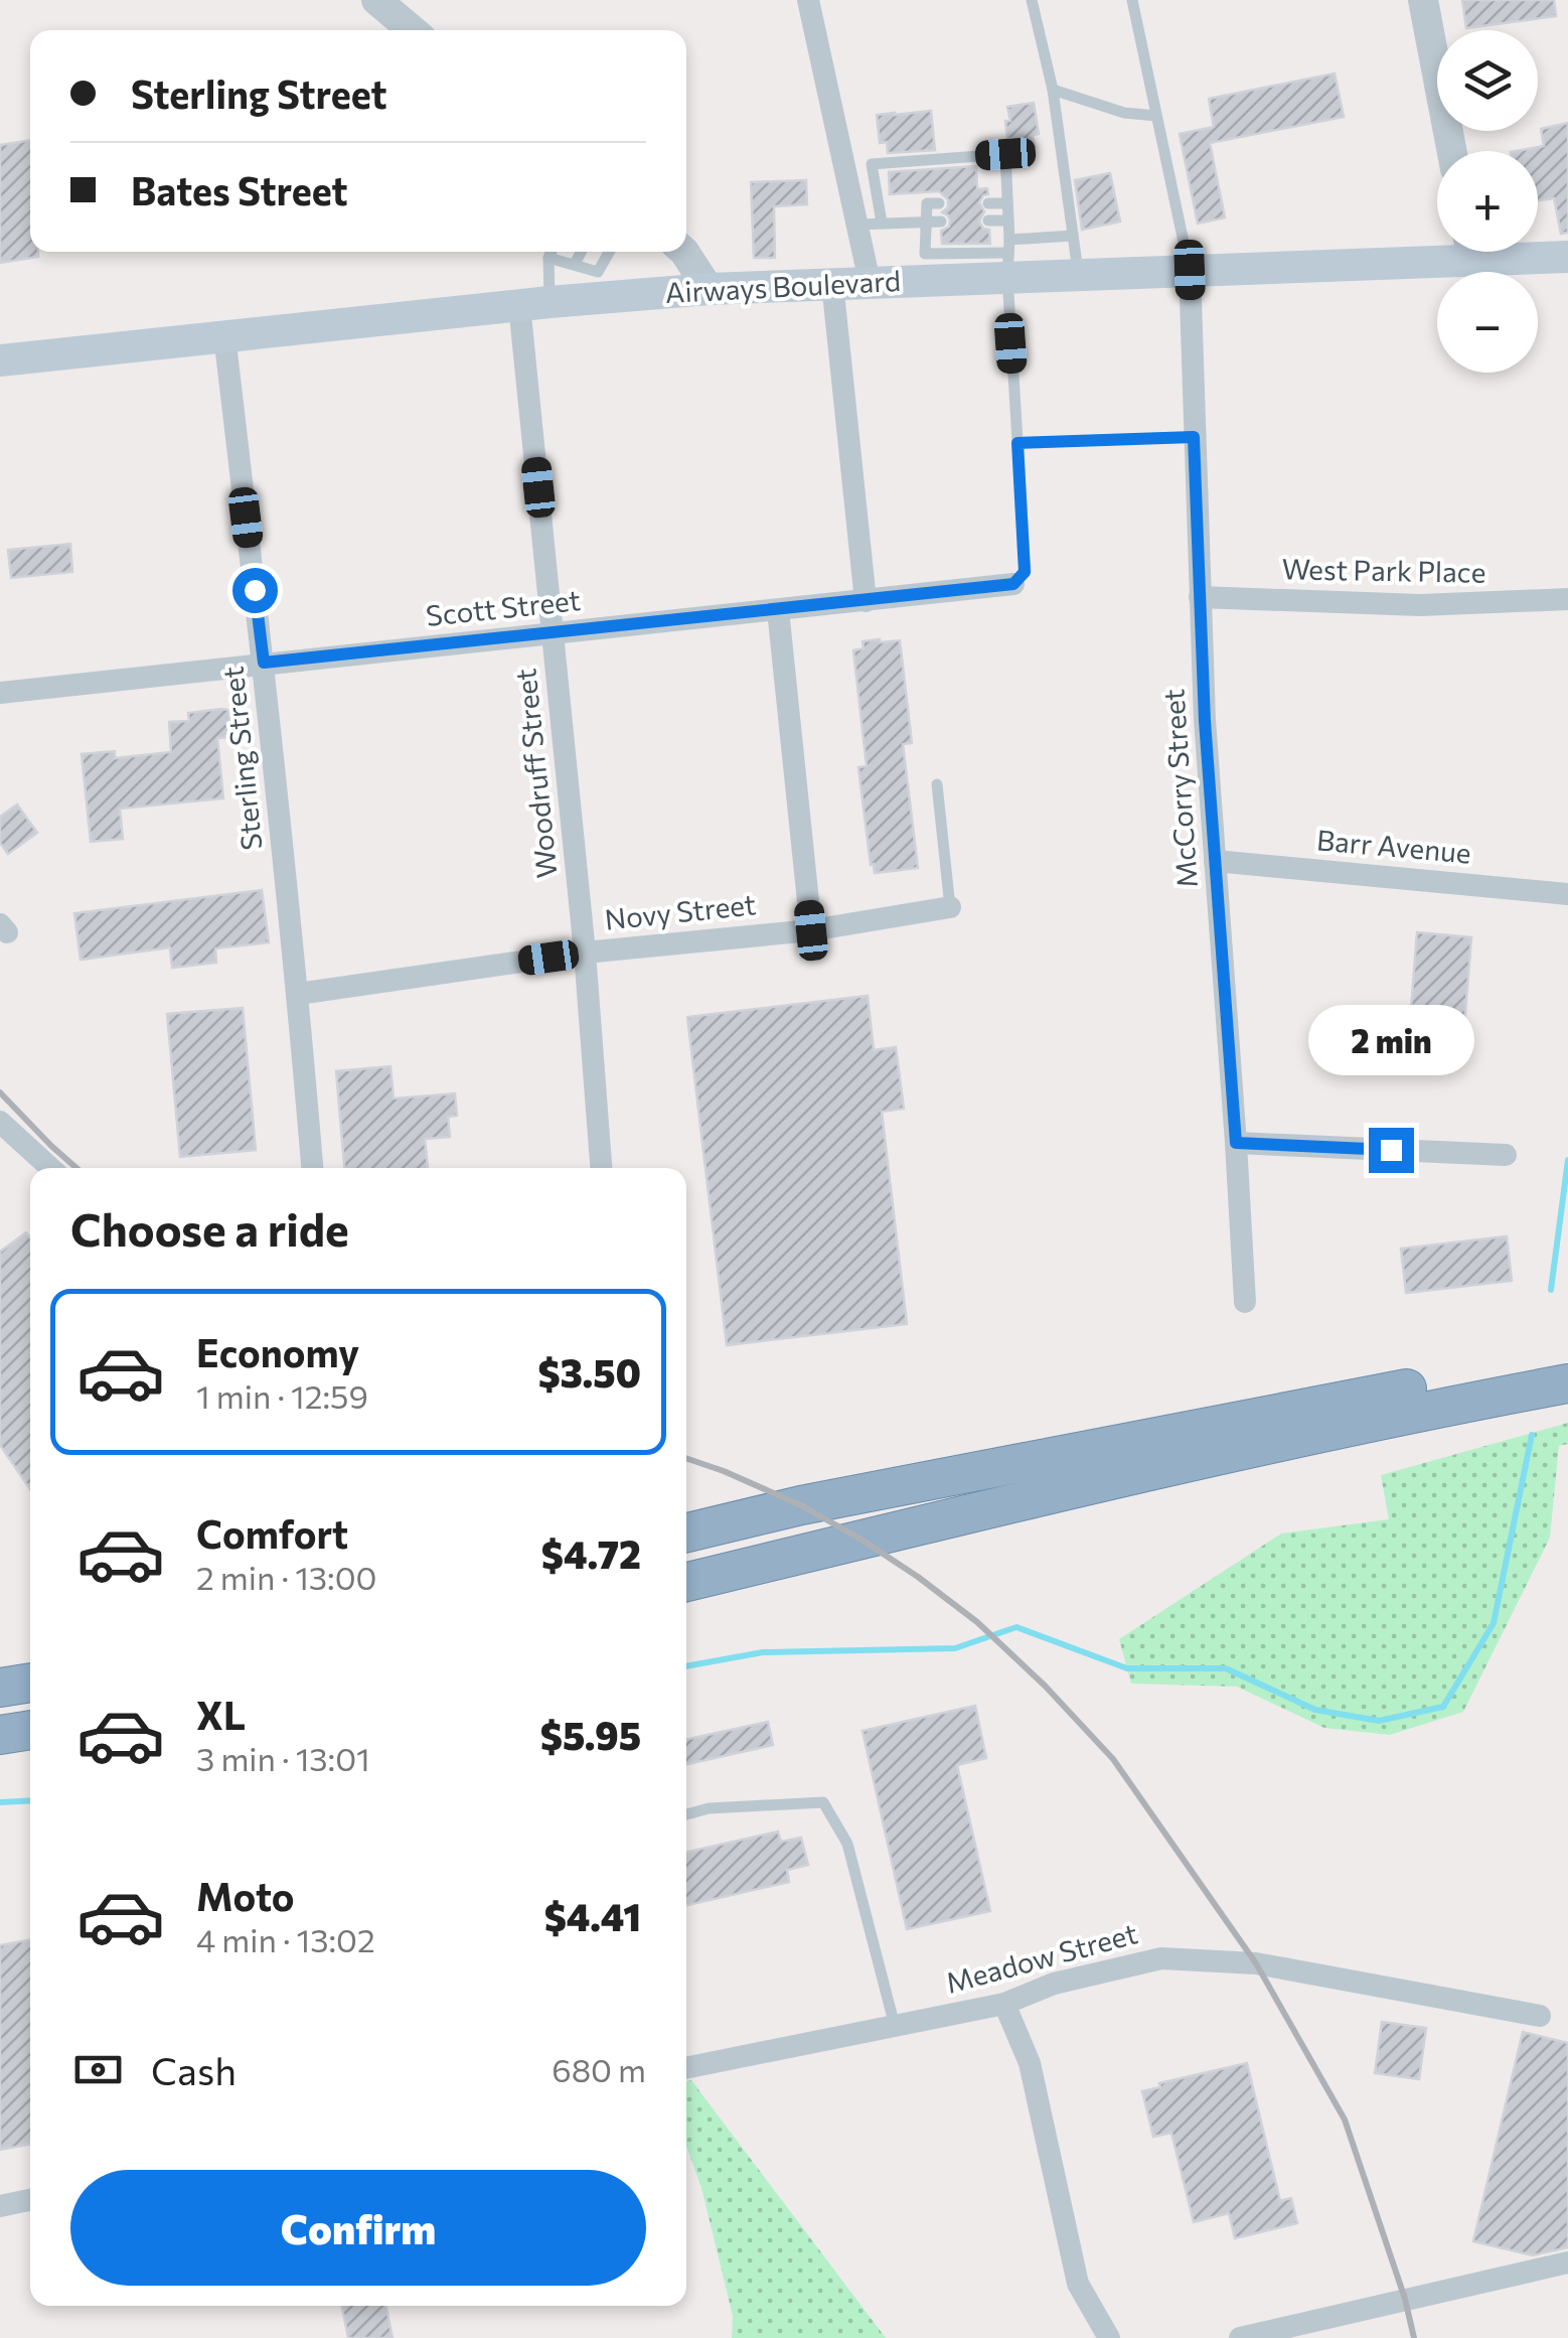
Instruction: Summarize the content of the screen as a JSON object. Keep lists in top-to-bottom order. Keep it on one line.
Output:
{"streets":{"main road":["Airways Boulevard"],"street":["West Park Place","Scott Street","Sterling Street","Woodruff Street","McCorry Street","Barr Avenue","Novy Street","Meadow Street"]},"crossings":[["Airways Boulevard","Sterling Street"],["Airways Boulevard","Woodruff Street"],["Airways Boulevard","McCorry Street"],["West Park Place","McCorry Street"],["Scott Street","Sterling Street"],["Scott Street","Woodruff Street"],["Sterling Street","Novy Street"],["Woodruff Street","Novy Street"],["McCorry Street","Barr Avenue"]],"page":{"map_buttons":["+","−"],"banner":["Sterling Street","Bates Street"],"bubble":"2 min","heading":"Choose a ride","list":[{"name":"Economy","note":"1 min · 12:59","value":"$3.50"},{"name":"Comfort","note":"2 min · 13:00","value":"$4.72"},{"name":"XL","note":"3 min · 13:01","value":"$5.95"},{"name":"Moto","note":"4 min · 13:02","value":"$4.41"}],"pay":["Cash","680 m"],"buttons":"Confirm"}}
